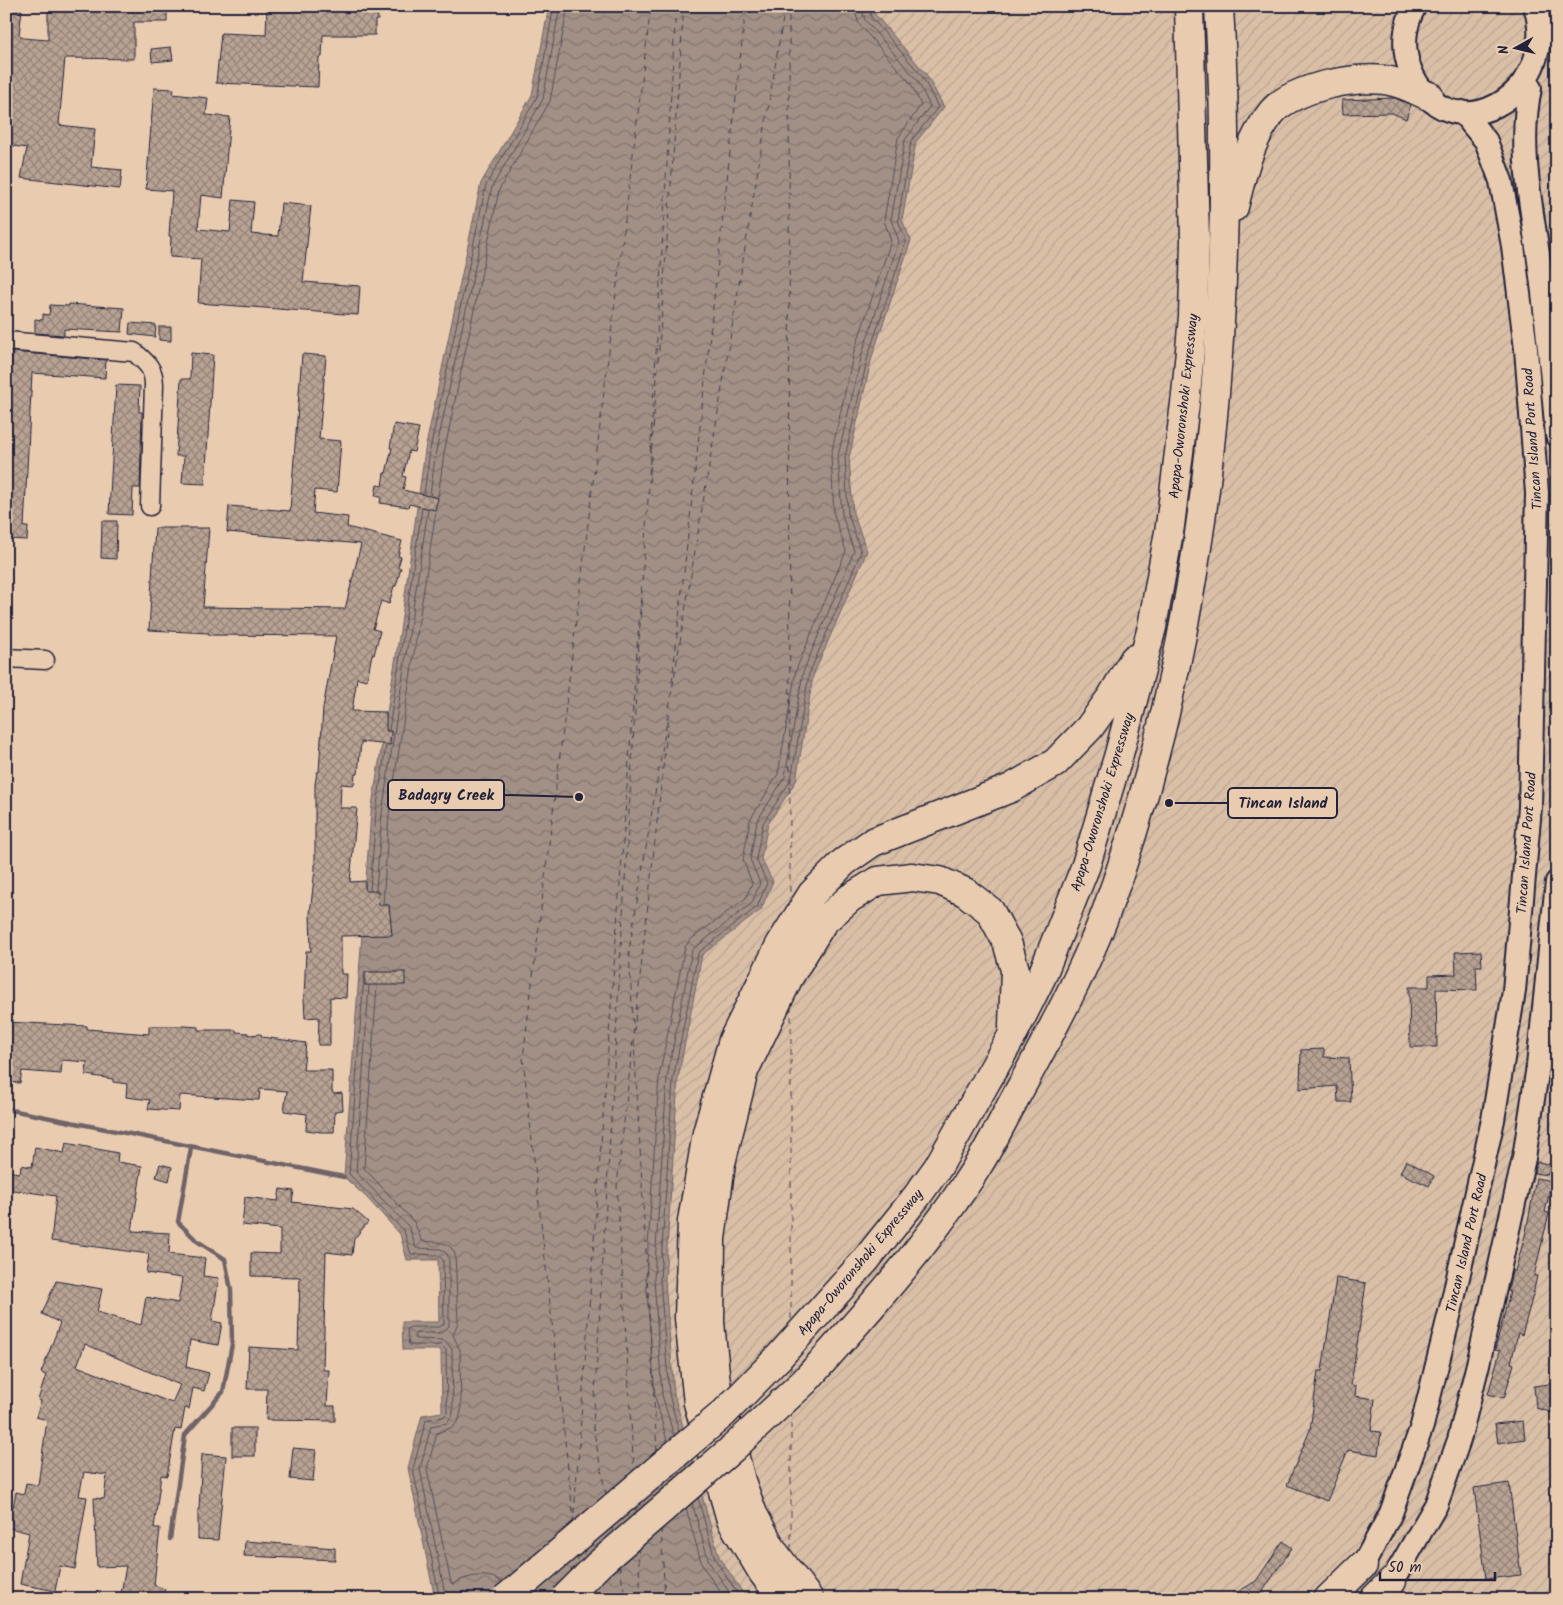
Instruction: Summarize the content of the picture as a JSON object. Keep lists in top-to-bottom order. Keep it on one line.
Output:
{"streets":{"highway":["Apapa-Oworonshoki Expressway"],"street":["Tincan Island Port Road"]},"places":["Badagry Creek","Tincan Island"],"scale_bar":"50 m","north":"left"}
